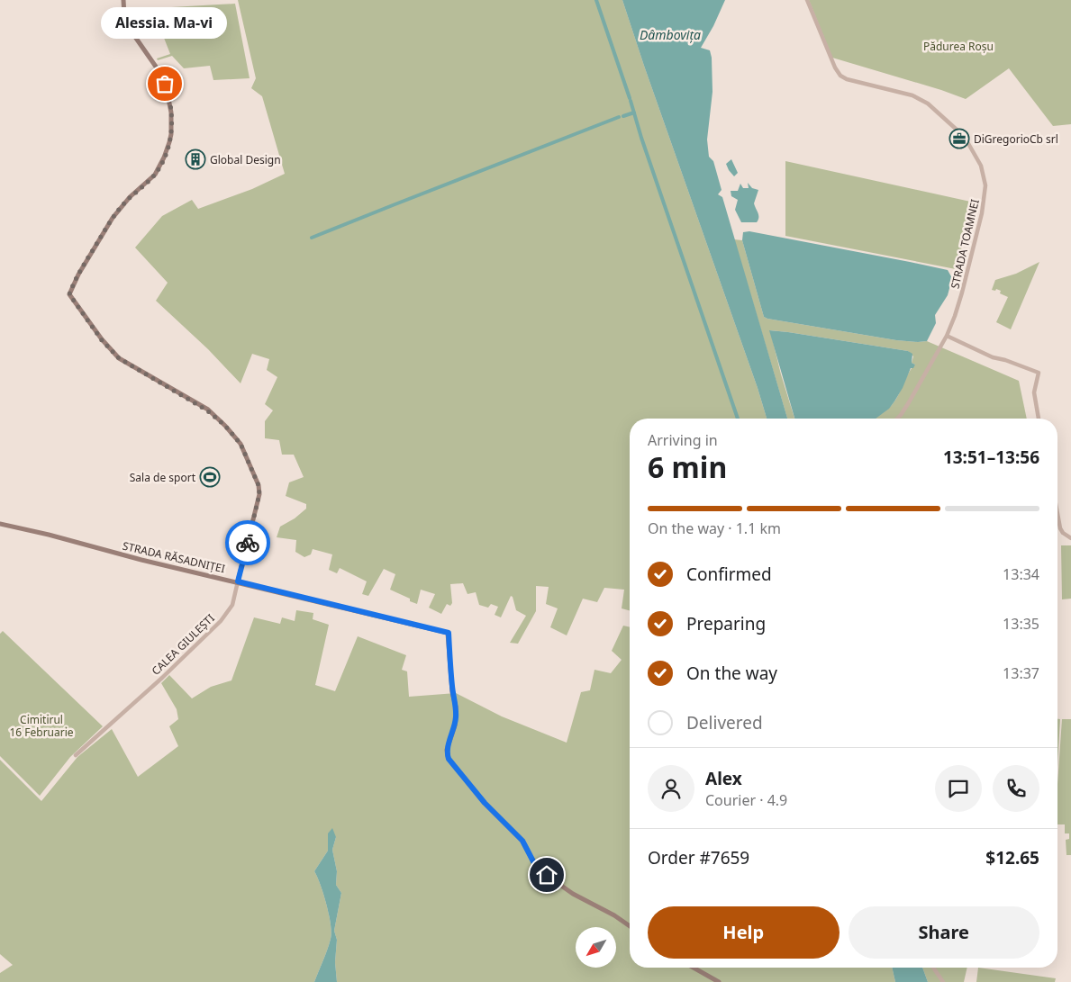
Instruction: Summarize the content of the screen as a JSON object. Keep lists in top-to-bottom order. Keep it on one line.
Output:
{"streets":{"main road":["STRADA RĂSADNIȚEI","CALEA GIULEȘTI"],"street":["STRADA TOAMNEI"]},"crossings":[["STRADA RĂSADNIȚEI","CALEA GIULEȘTI"]],"water":["Dâmbovița"],"parks":["Pădurea Roșu","Cimitirul 16 Februarie"],"places":{"other":["Alessia. Ma-vi"],"office":["DiGregorioCb srl"],"building":["Global Design"],"sports":["Sala de sport"]},"north":"bottom left","page":{"bubble":"Alessia. Ma-vi","heading":["6 min","Arriving in","13:51–13:56"],"panel":["Alex","Courier · 4.9","Order #7659","$12.65"],"bar":"On the way · 1.1 km","list":[["Confirmed","13:34"],["Preparing","13:35"],["On the way","13:37"],"Delivered"],"buttons":["Help","Share"]}}
